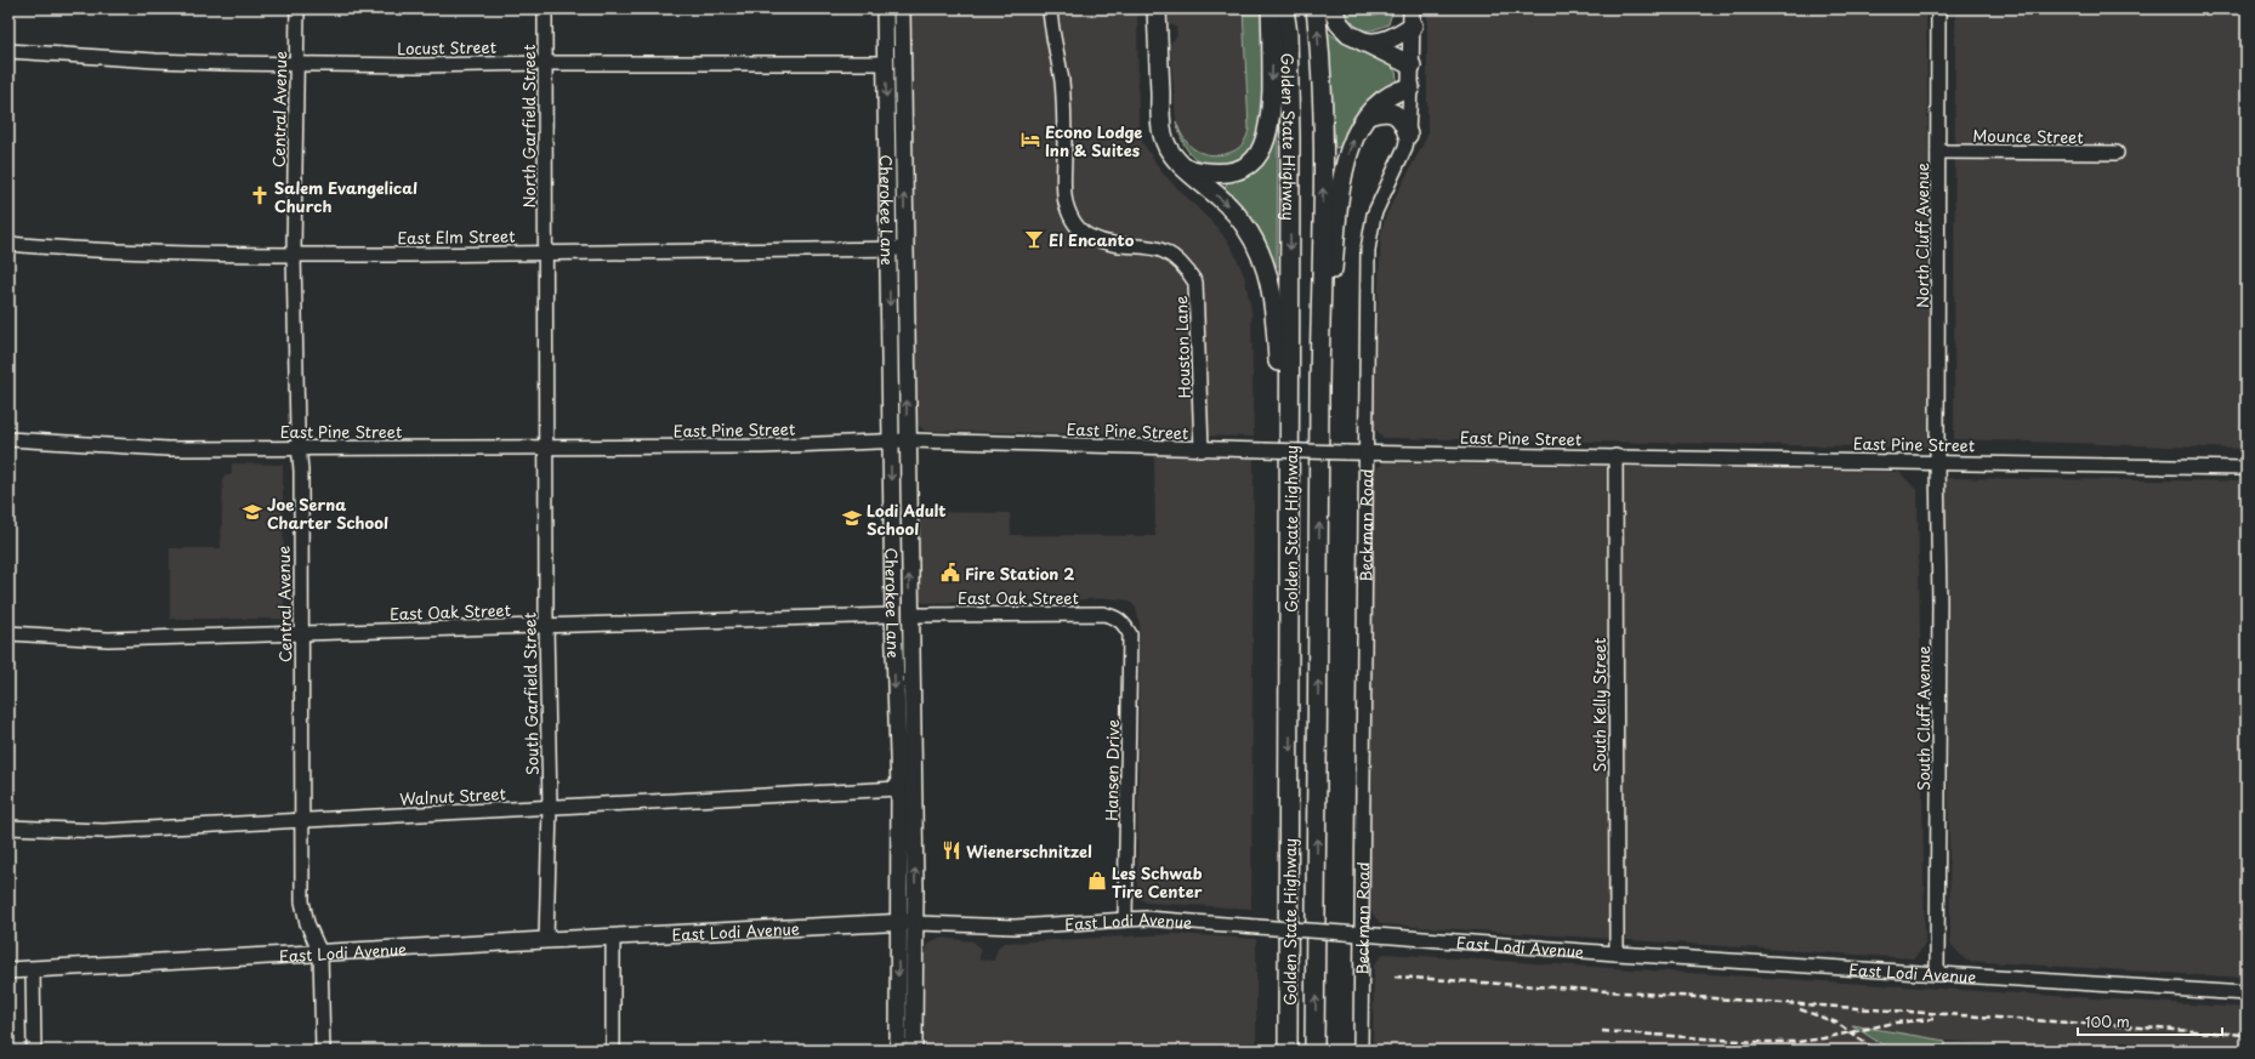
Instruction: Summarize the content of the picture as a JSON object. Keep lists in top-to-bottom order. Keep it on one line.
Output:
{"streets":{"highway":["Golden State Highway"],"main road":["Cherokee Lane","Beckman Road","East Lodi Avenue"],"street":["Locust Street","Central Avenue","North Garfield Street","Mounce Street","North Cluff Avenue","East Elm Street","Houston Lane","East Pine Street","East Oak Street","South Garfield Street","South Kelly Street","South Cluff Avenue","Hansen Drive","Walnut Street"]},"crossings":[["Locust Street","Central Avenue"],["Locust Street","North Garfield Street"],["Locust Street","Cherokee Lane"],["Central Avenue","East Elm Street"],["Central Avenue","East Pine Street"],["Central Avenue","East Oak Street"],["Central Avenue","Walnut Street"],["Central Avenue","East Lodi Avenue"],["North Garfield Street","East Elm Street"],["North Garfield Street","East Pine Street"],["North Garfield Street","South Garfield Street"],["Mounce Street","North Cluff Avenue"],["Cherokee Lane","East Elm Street"],["Cherokee Lane","East Pine Street"],["Cherokee Lane","East Oak Street"],["Cherokee Lane","Walnut Street"],["Cherokee Lane","East Lodi Avenue"],["North Cluff Avenue","East Pine Street"],["North Cluff Avenue","South Cluff Avenue"],["Houston Lane","East Pine Street"],["East Pine Street","Beckman Road"],["East Pine Street","South Garfield Street"],["East Pine Street","South Kelly Street"],["East Pine Street","South Cluff Avenue"],["Beckman Road","East Lodi Avenue"],["East Oak Street","South Garfield Street"],["East Oak Street","Hansen Drive"],["South Garfield Street","Walnut Street"],["South Garfield Street","East Lodi Avenue"],["South Kelly Street","East Lodi Avenue"],["South Cluff Avenue","East Lodi Avenue"],["Hansen Drive","East Lodi Avenue"]],"places":{"hotel":["Econo Lodge Inn & Suites"],"church":["Salem Evangelical Church"],"bar":["El Encanto"],"school or university":["Joe Serna Charter School","Lodi Adult School"],"public building":["Fire Station 2"],"restaurant":["Wienerschnitzel"],"shop":["Les Schwab Tire Center"]},"scale_bar":"100 m"}
